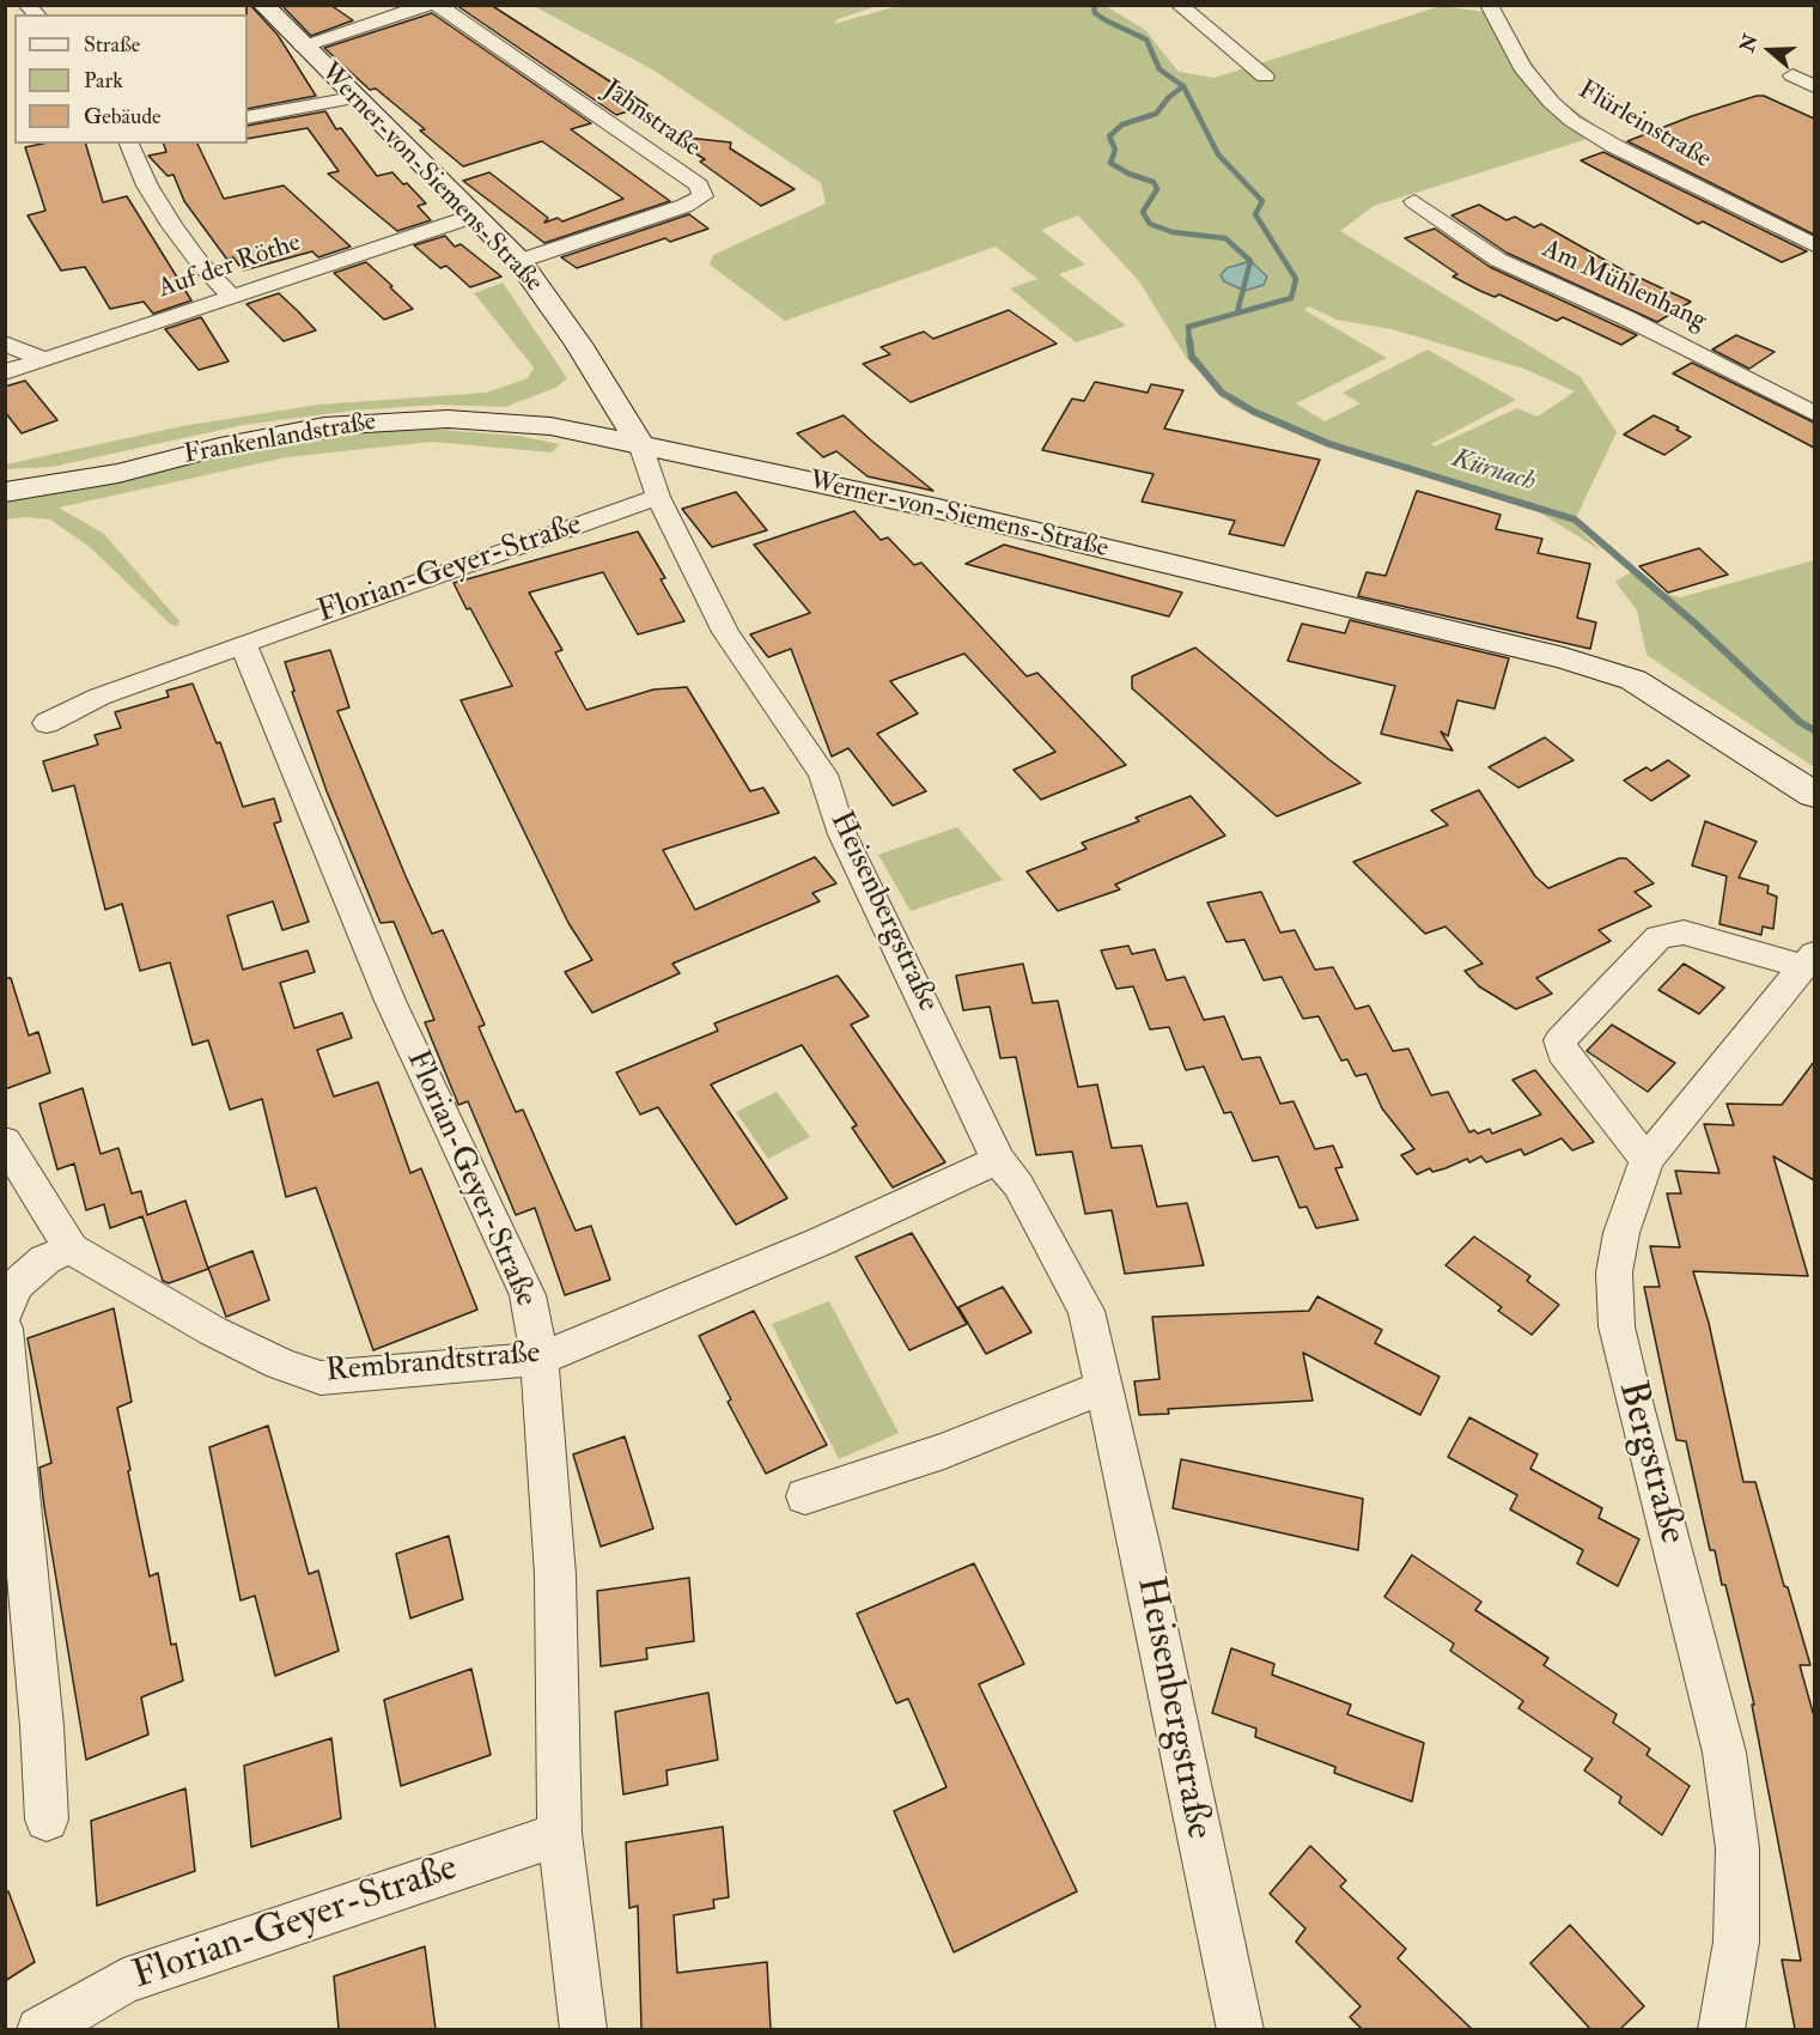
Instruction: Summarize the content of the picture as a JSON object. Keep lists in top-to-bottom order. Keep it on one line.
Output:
{"streets":{"street":["Jahnstraße","Flürleinstraße","Werner-von-Siemens-Straße","Auf der Röthe","Am Mühlenhang","Frankenlandstraße","Florian-Geyer-Straße","Heisenbergstraße","Rembrandtstraße","Bergstraße"]},"crossings":[["Jahnstraße","Werner-von-Siemens-Straße"],["Werner-von-Siemens-Straße","Auf der Röthe"],["Werner-von-Siemens-Straße","Frankenlandstraße"],["Werner-von-Siemens-Straße","Heisenbergstraße"],["Frankenlandstraße","Heisenbergstraße"],["Florian-Geyer-Straße","Heisenbergstraße"],["Florian-Geyer-Straße","Rembrandtstraße"],["Heisenbergstraße","Rembrandtstraße"]],"water":["Kürnach"],"legend":["Straße","Park","Gebäude"],"north":"left"}
